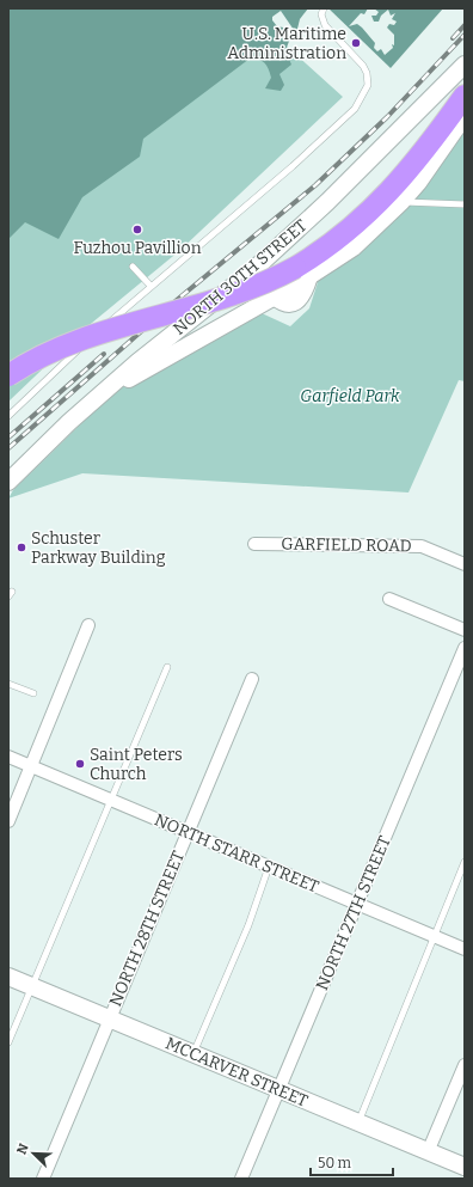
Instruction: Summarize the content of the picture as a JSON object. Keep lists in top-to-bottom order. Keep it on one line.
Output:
{"streets":{"main road":["NORTH 30TH STREET","MCCARVER STREET"],"street":["GARFIELD ROAD","NORTH STARR STREET","NORTH 27TH STREET","NORTH 28TH STREET"]},"crossings":[["NORTH STARR STREET","NORTH 27TH STREET"],["NORTH STARR STREET","NORTH 28TH STREET"],["NORTH 27TH STREET","MCCARVER STREET"],["NORTH 28TH STREET","MCCARVER STREET"]],"parks":["Garfield Park"],"places":["U.S. Maritime Administration","Fuzhou Pavillion","Schuster Parkway Building","Saint Peters Church"],"scale_bar":"50 m","north":"top left"}
